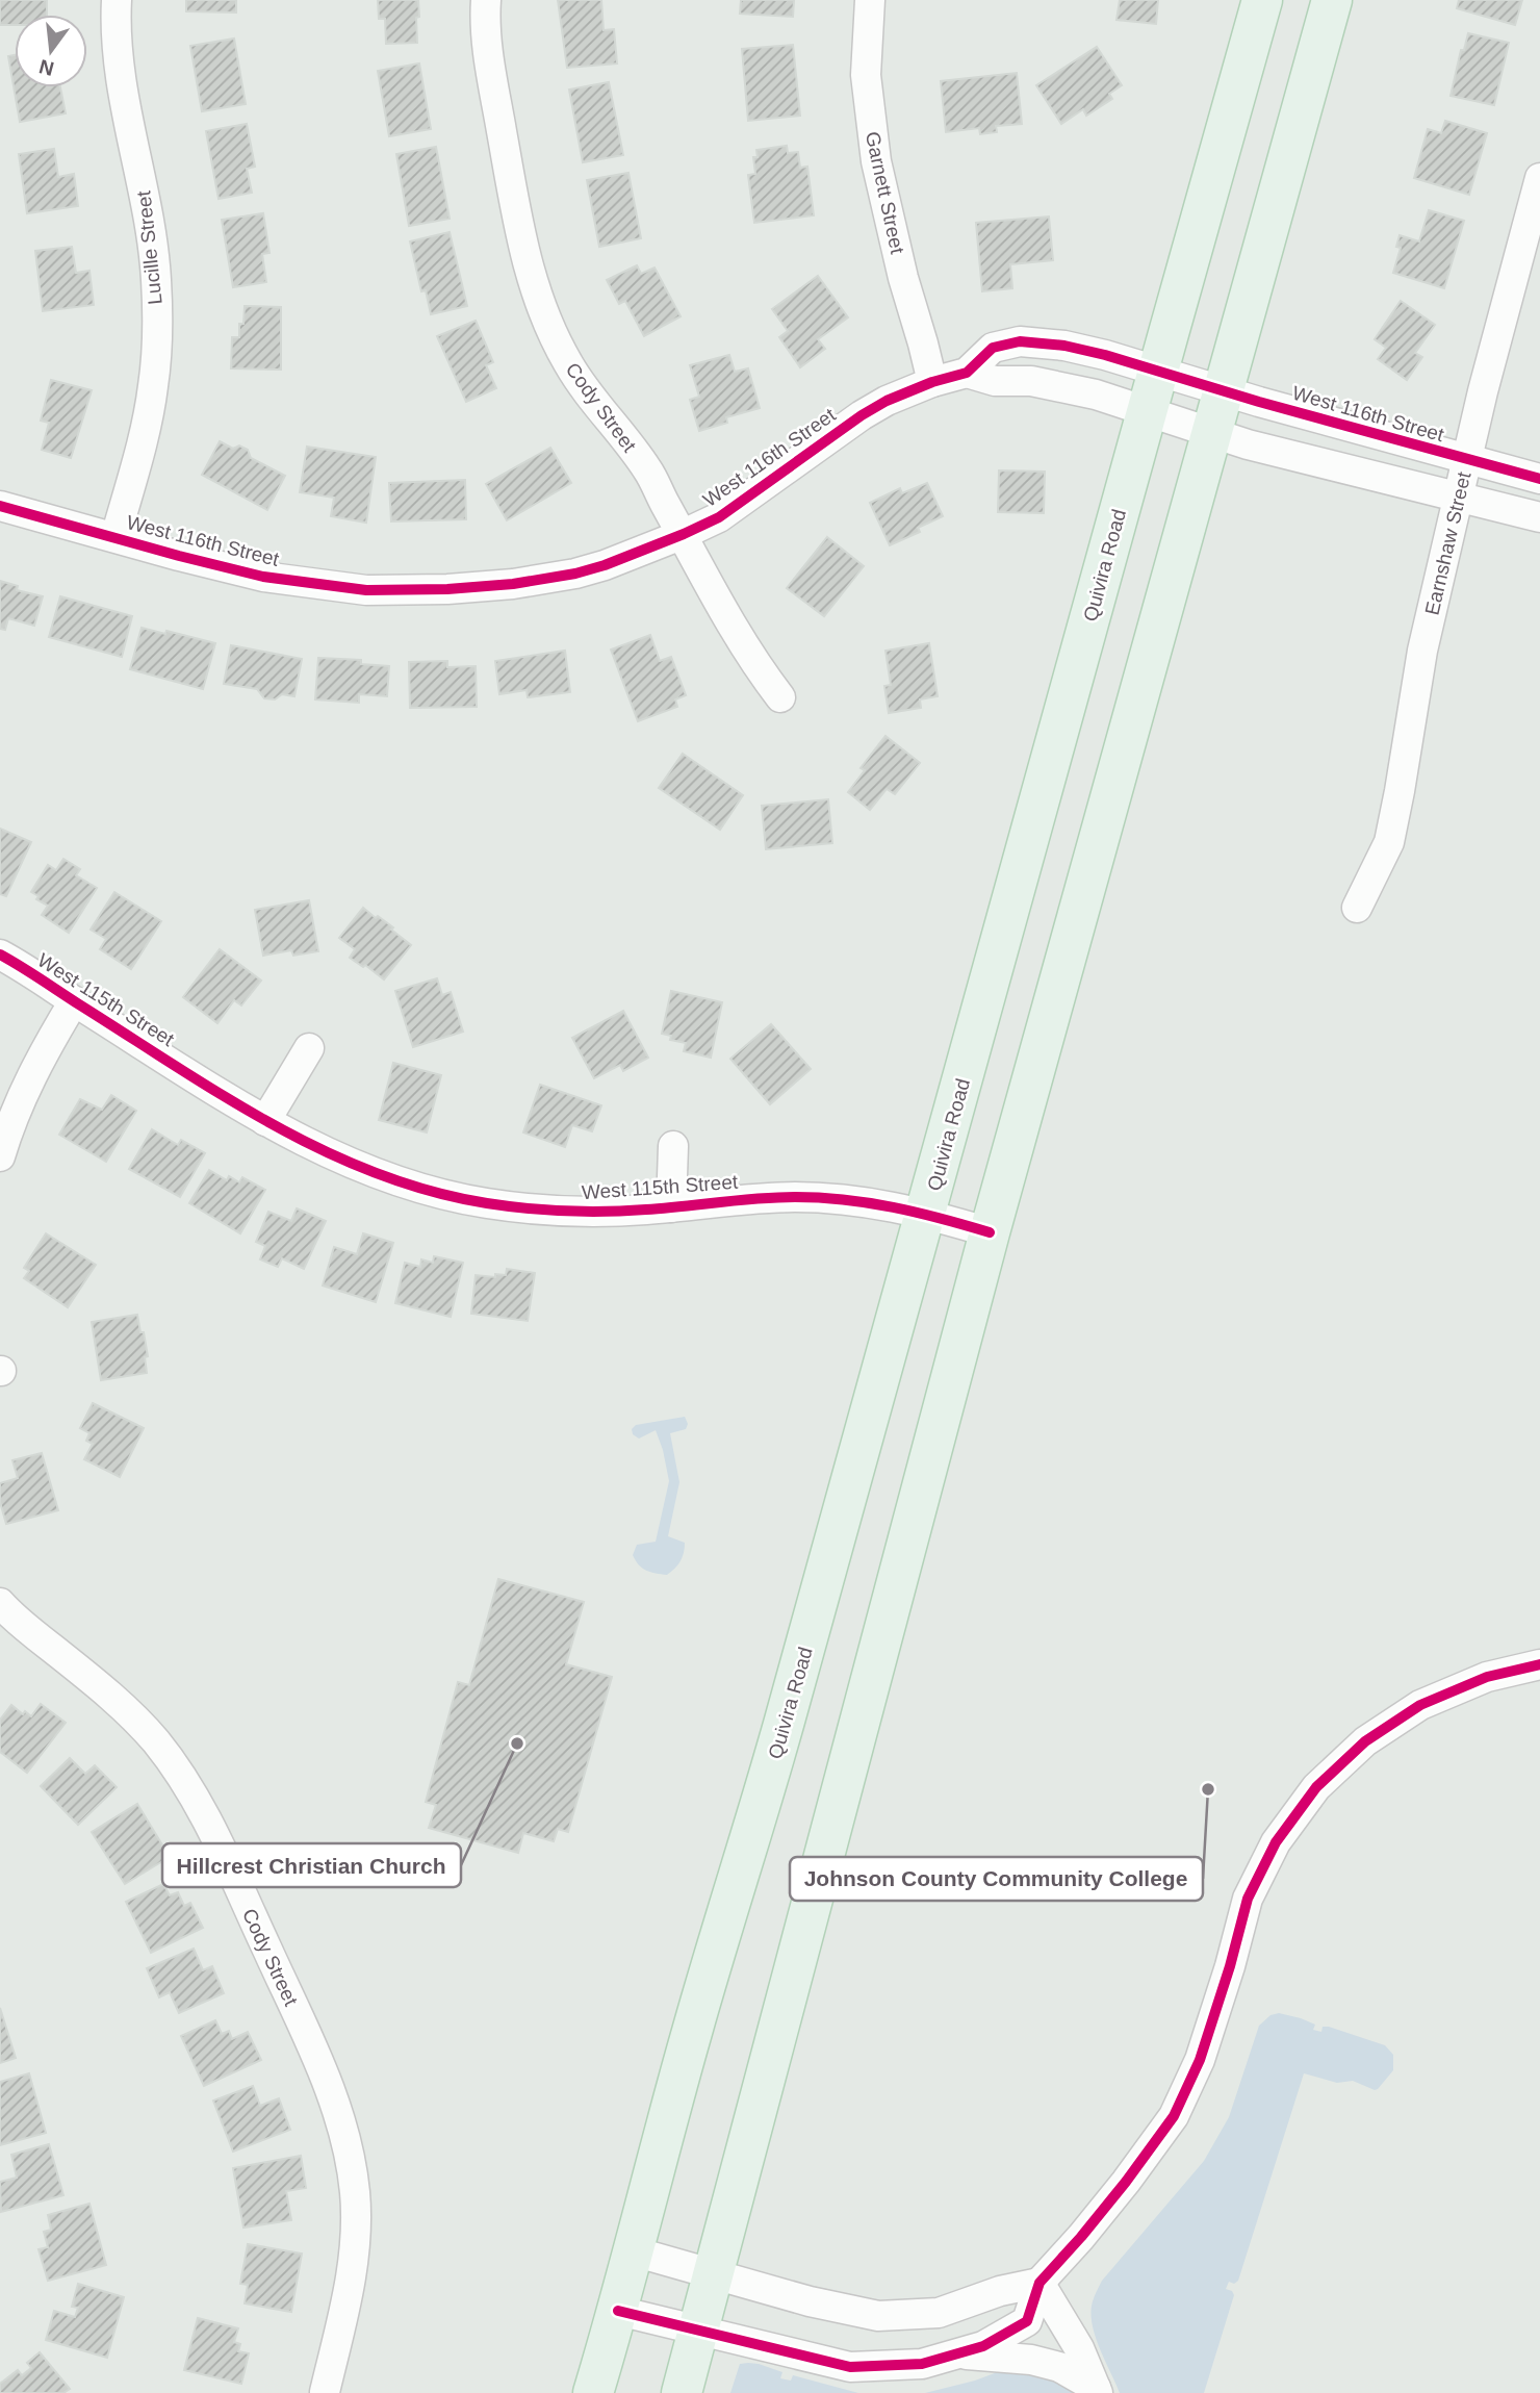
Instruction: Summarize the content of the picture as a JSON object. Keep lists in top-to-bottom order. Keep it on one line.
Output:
{"streets":{"main road":["Quivira Road"],"street":["Garnett Street","Lucille Street","Cody Street","West 116th Street","Earnshaw Street","West 115th Street"]},"crossings":[["Garnett Street","West 116th Street"],["Lucille Street","West 116th Street"],["Cody Street","West 116th Street"],["West 116th Street","Earnshaw Street"],["West 116th Street","Quivira Road"],["Quivira Road","West 115th Street"]],"places":["Hillcrest Christian Church","Johnson County Community College"],"north":"bottom"}
